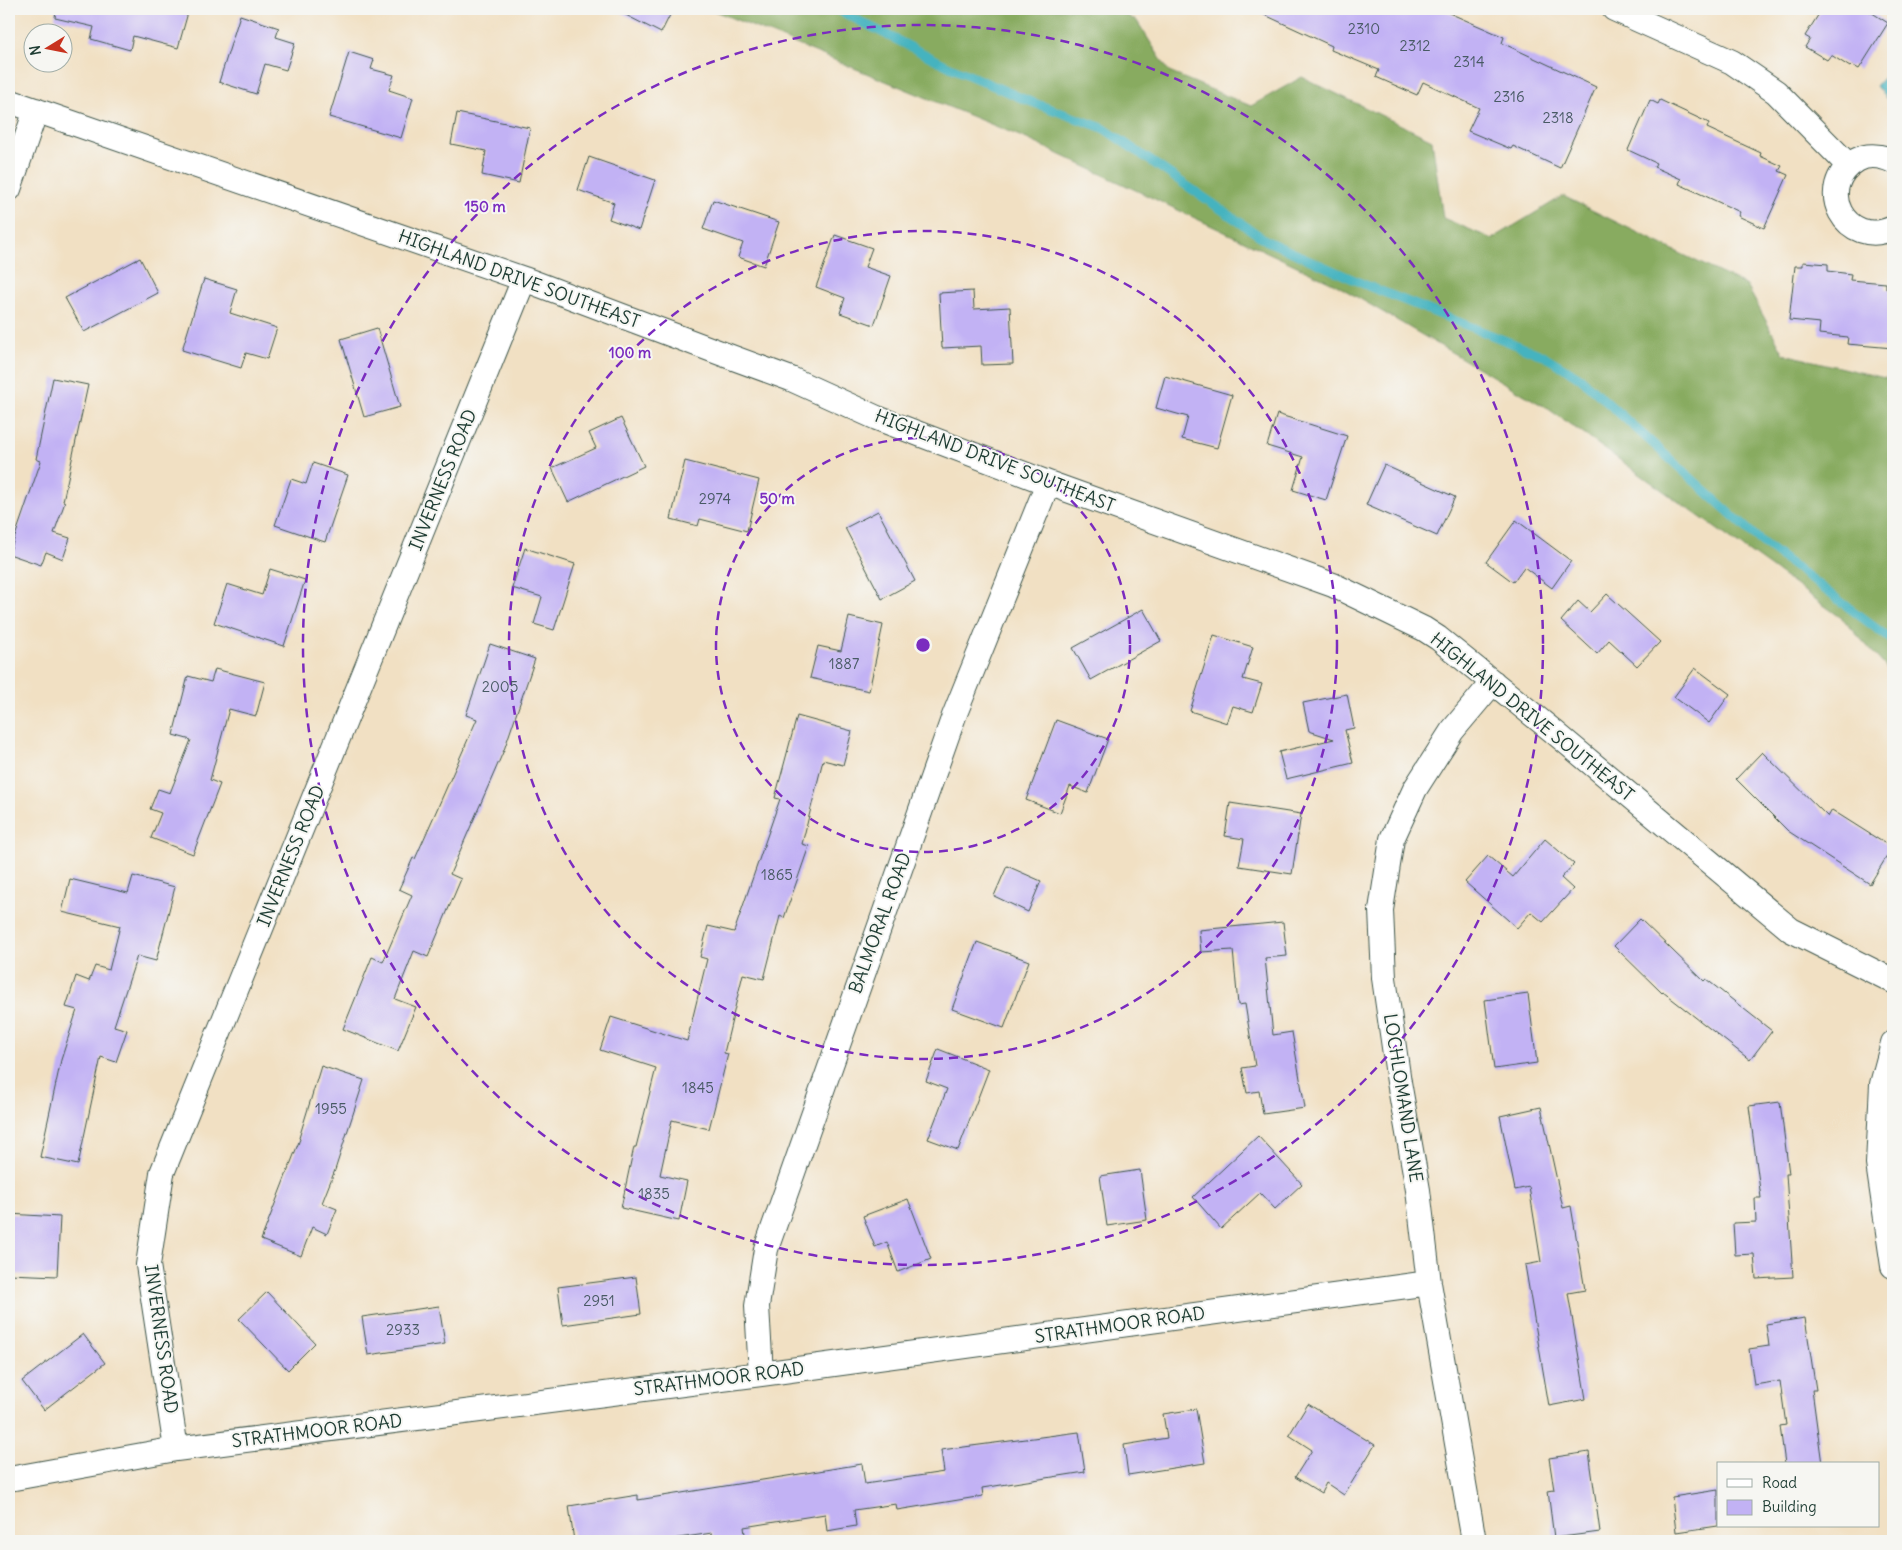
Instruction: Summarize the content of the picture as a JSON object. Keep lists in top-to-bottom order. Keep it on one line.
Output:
{"streets":{"street":["HIGHLAND DRIVE SOUTHEAST","INVERNESS ROAD","BALMORAL ROAD","LOCHLOMAND LANE","STRATHMOOR ROAD"]},"crossings":[["HIGHLAND DRIVE SOUTHEAST","INVERNESS ROAD"],["HIGHLAND DRIVE SOUTHEAST","BALMORAL ROAD"],["HIGHLAND DRIVE SOUTHEAST","LOCHLOMAND LANE"],["INVERNESS ROAD","STRATHMOOR ROAD"],["BALMORAL ROAD","STRATHMOOR ROAD"],["LOCHLOMAND LANE","STRATHMOOR ROAD"]],"house_numbers":["2310","2312","2314","2316","2318","2974","1887","2005","1865","1845","1955","1835","2951","2933"],"legend":["Road","Building"],"north":"left","rings":["150 m","100 m","50 m"]}
